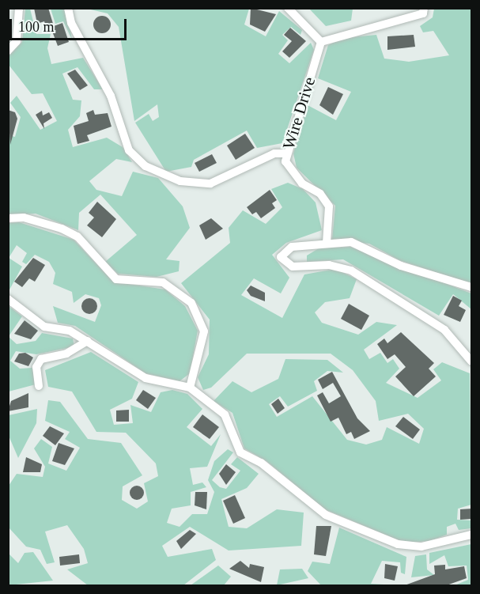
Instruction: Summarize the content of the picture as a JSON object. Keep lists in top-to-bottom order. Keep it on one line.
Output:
{"streets":{"street":["Wire Drive"]},"scale_bar":"100 m"}
